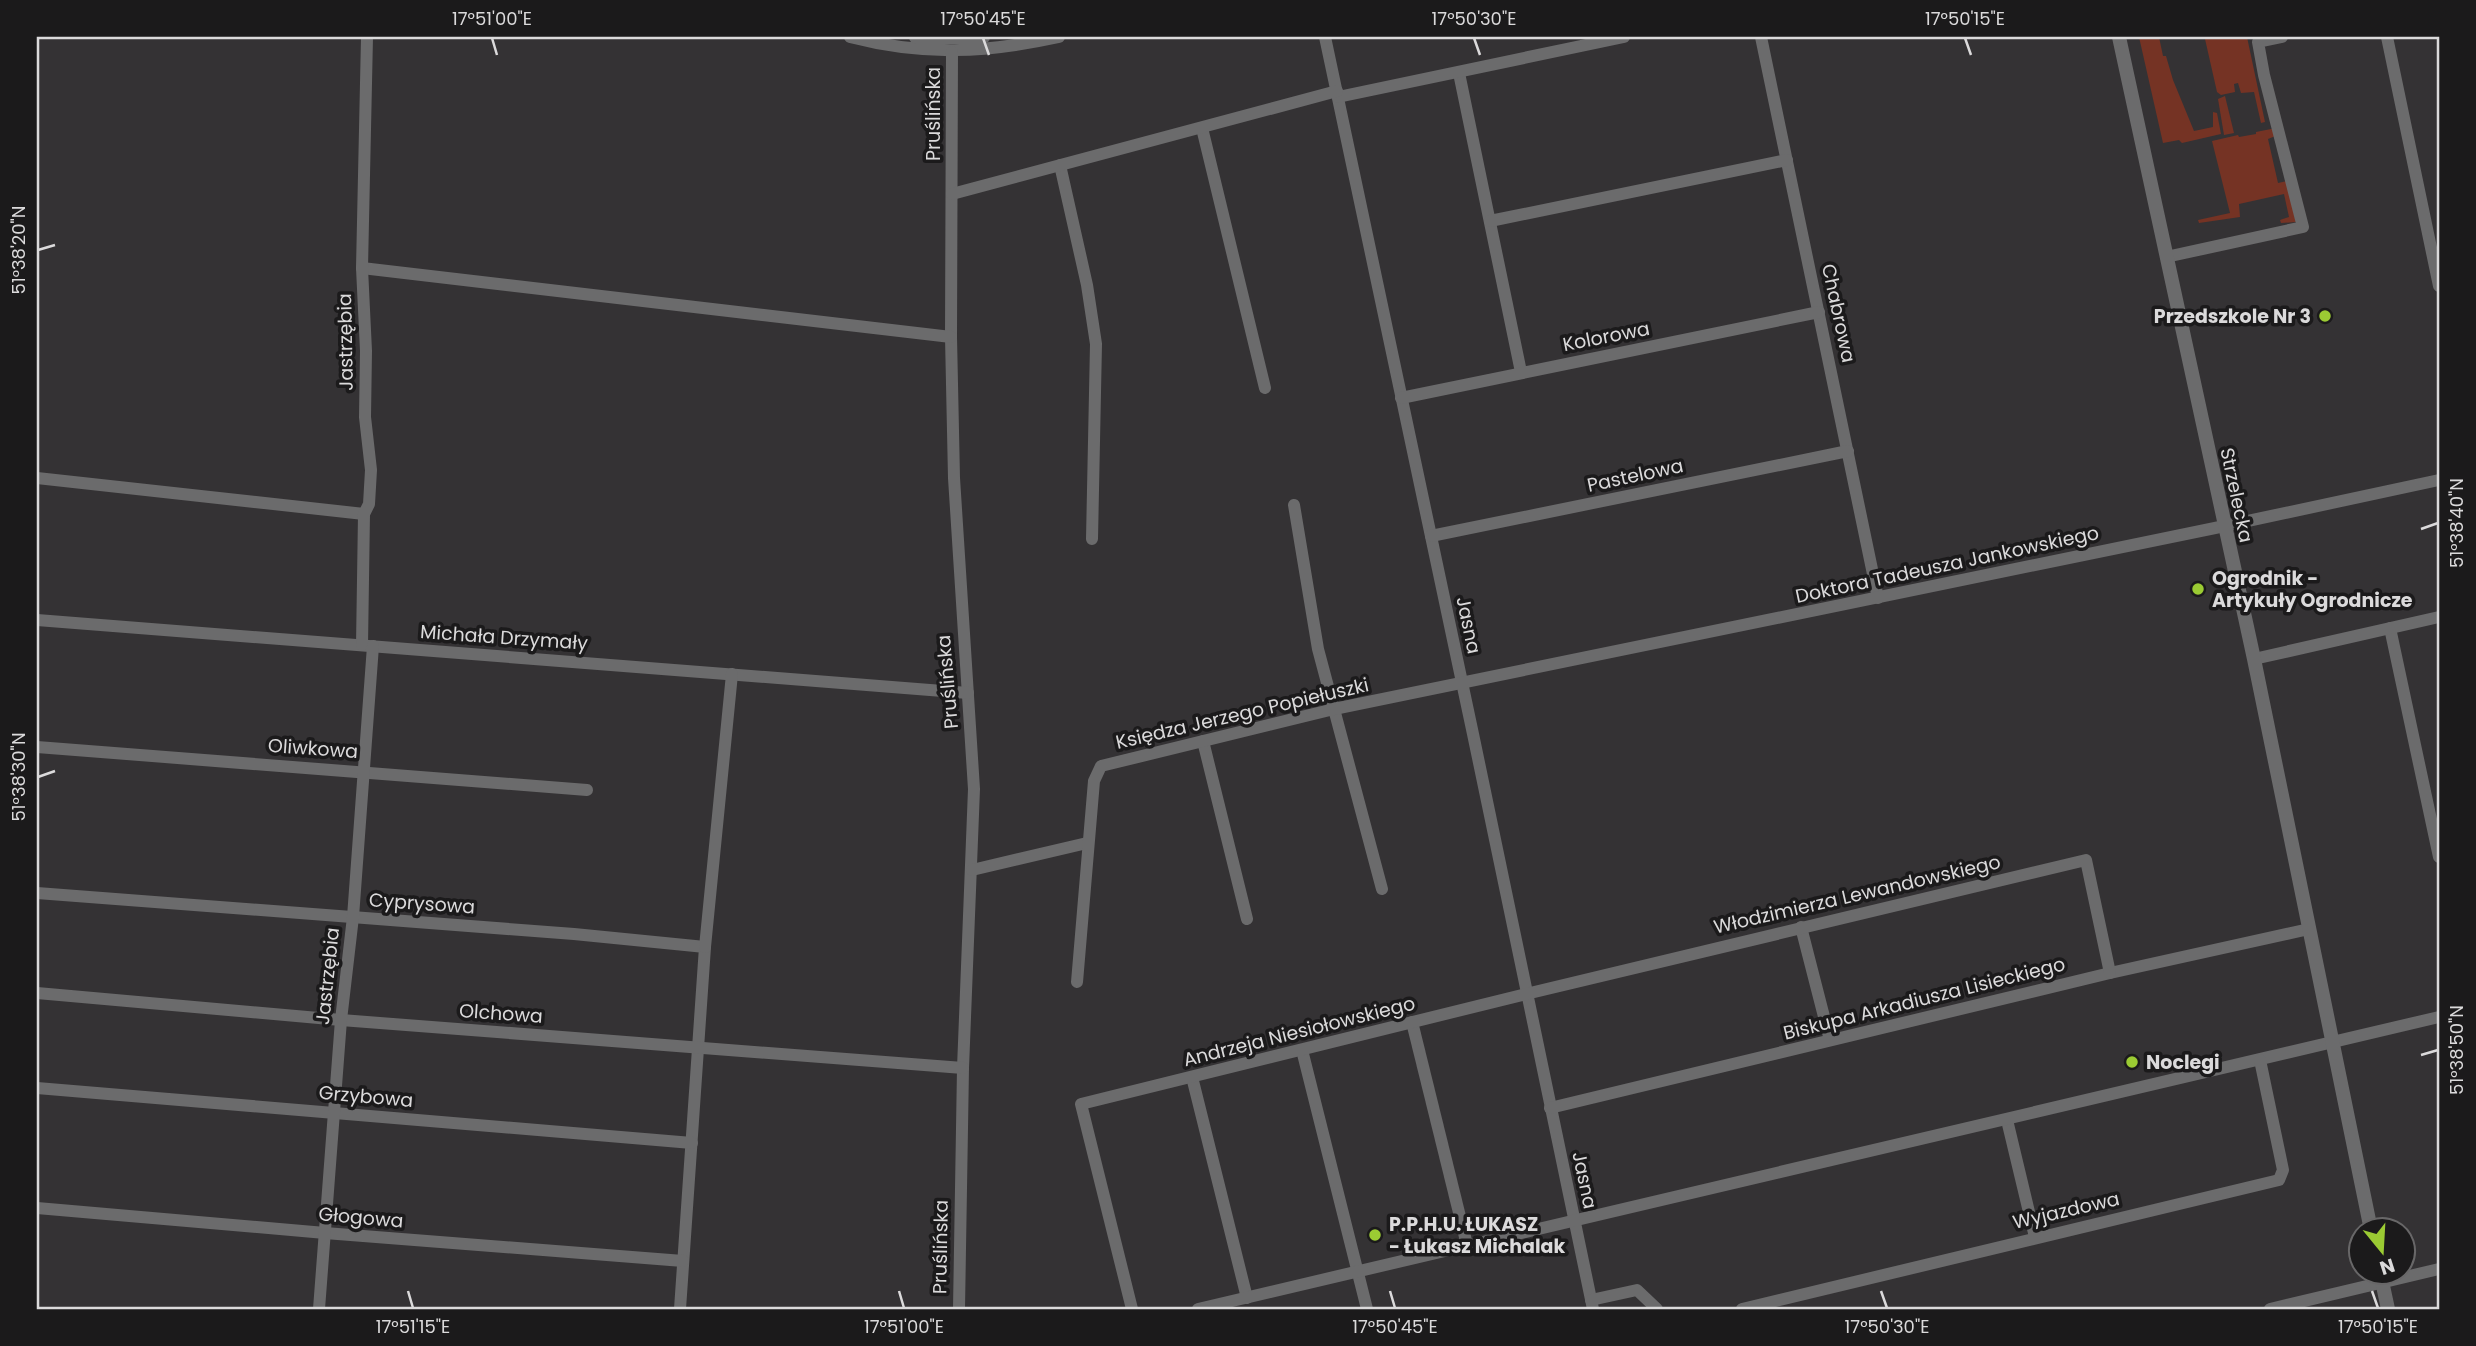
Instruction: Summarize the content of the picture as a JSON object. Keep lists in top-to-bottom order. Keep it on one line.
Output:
{"streets":{"street":["Pruślińska","Chabrowa","Kolorowa","Jastrzębia","Pastelowa","Strzelecka","Doktora Tadeusza Jankowskiego","Jasna","Michała Drzymały","Księdza Jerzego Popiełuszki","Oliwkowa","Włodzimierza Lewandowskiego","Cyprysowa","Biskupa Arkadiusza Lisieckiego","Olchowa","Andrzeja Niesiołowskiego","Grzybowa","Wyjazdowa","Głogowa"]},"crossings":[["Pruślińska","Michała Drzymały"],["Pruślińska","Olchowa"],["Chabrowa","Kolorowa"],["Chabrowa","Pastelowa"],["Chabrowa","Doktora Tadeusza Jankowskiego"],["Kolorowa","Jasna"],["Jastrzębia","Michała Drzymały"],["Jastrzębia","Oliwkowa"],["Jastrzębia","Cyprysowa"],["Jastrzębia","Olchowa"],["Jastrzębia","Grzybowa"],["Jastrzębia","Głogowa"],["Pastelowa","Jasna"],["Strzelecka","Doktora Tadeusza Jankowskiego"],["Strzelecka","Biskupa Arkadiusza Lisieckiego"],["Doktora Tadeusza Jankowskiego","Jasna"],["Doktora Tadeusza Jankowskiego","Księdza Jerzego Popiełuszki"],["Jasna","Księdza Jerzego Popiełuszki"],["Jasna","Włodzimierza Lewandowskiego"],["Jasna","Biskupa Arkadiusza Lisieckiego"],["Jasna","Andrzeja Niesiołowskiego"],["Włodzimierza Lewandowskiego","Biskupa Arkadiusza Lisieckiego"],["Włodzimierza Lewandowskiego","Andrzeja Niesiołowskiego"]],"places":["Przedszkole Nr 3","Ogrodnik - Artykuły Ogrodnicze","Noclegi","P.P.H.U. ŁUKASZ - Łukasz Michalak"],"north":"bottom","coordinates":["17°51'00\"E","17°50'45\"E","17°50'30\"E","17°50'15\"E","51°38'20\"N","51°38'40\"N","51°38'30\"N","51°38'50\"N","17°51'15\"E"]}
